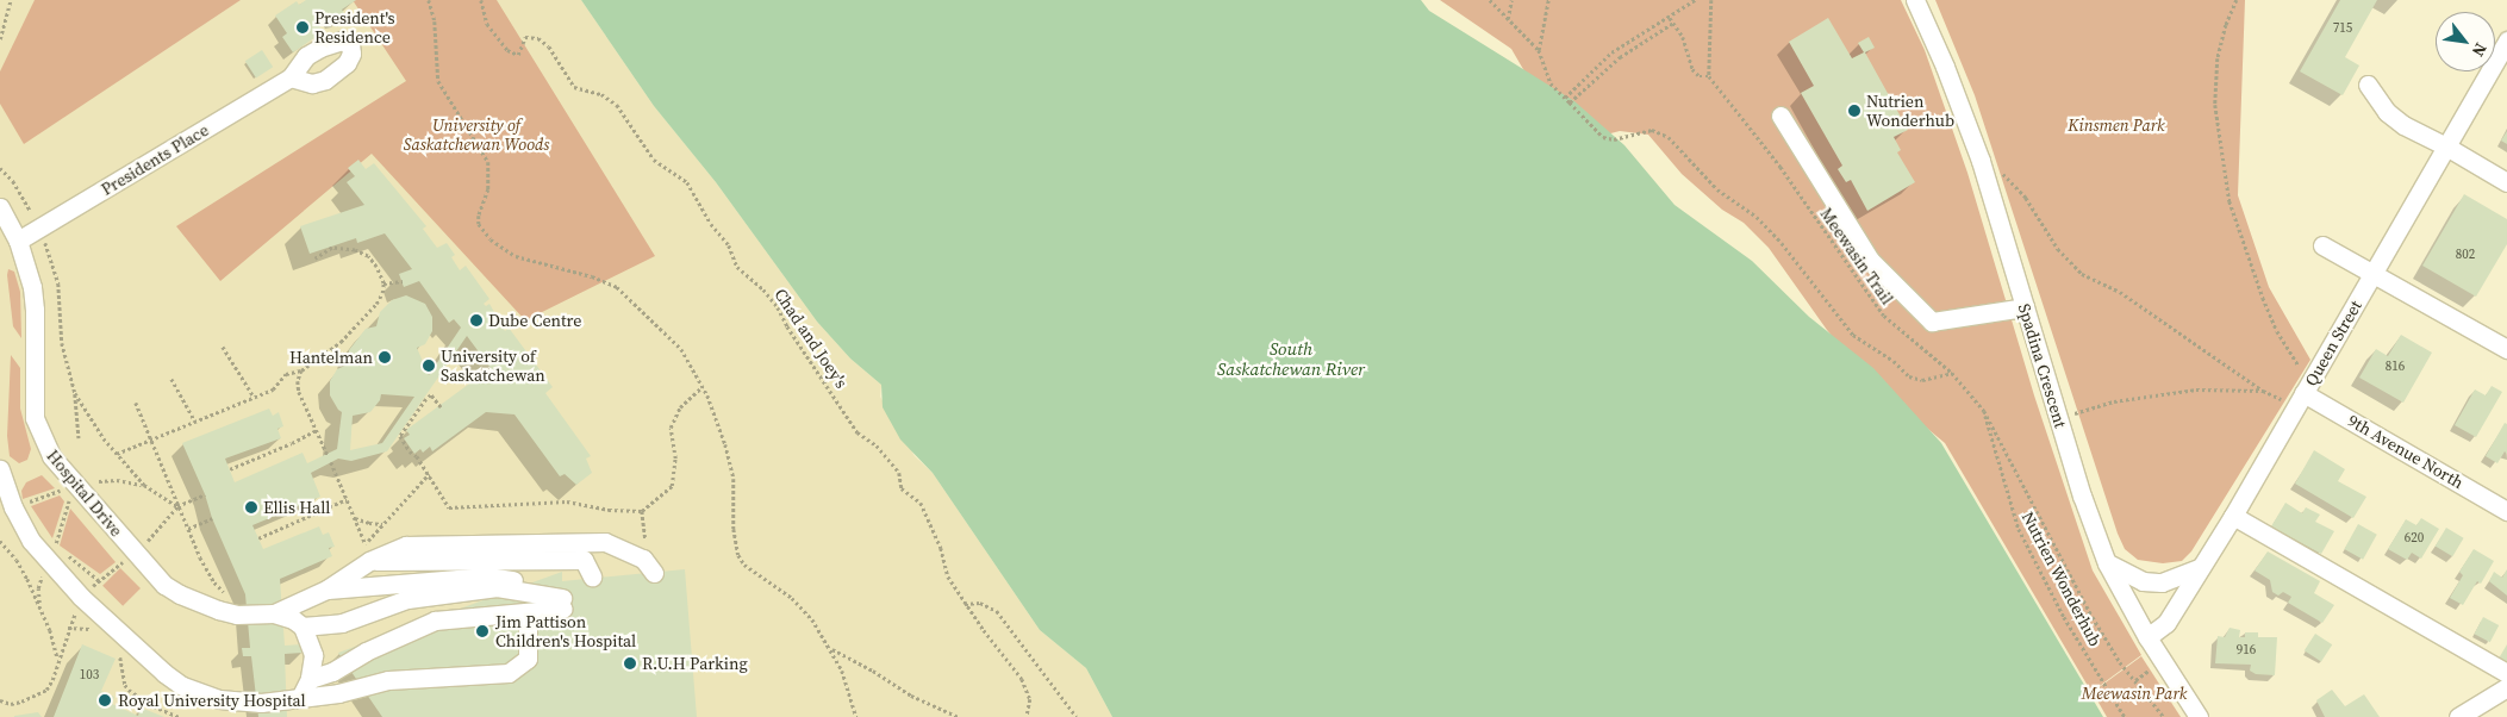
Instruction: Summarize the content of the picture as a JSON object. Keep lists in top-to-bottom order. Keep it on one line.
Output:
{"streets":{"street":["Presidents Place","Queen Street","Spadina Crescent","9th Avenue North","Hospital Drive"],"path":["Meewasin Trail","Chad and Joey's","Nutrien Wonderhub"]},"crossings":[["Presidents Place","Hospital Drive"],["Meewasin Trail","Nutrien Wonderhub"],["Queen Street","Spadina Crescent"],["Queen Street","9th Avenue North"]],"water":["South Saskatchewan River"],"parks":["University of Saskatchewan Woods","Kinsmen Park","Meewasin Park"],"places":["President's Residence","Nutrien Wonderhub","Dube Centre","Hantelman","University of Saskatchewan","Ellis Hall","Jim Pattison Children's Hospital","R.U.H Parking","Royal University Hospital"],"house_numbers":["715","802","816","620","916","103"],"north":"bottom right"}
